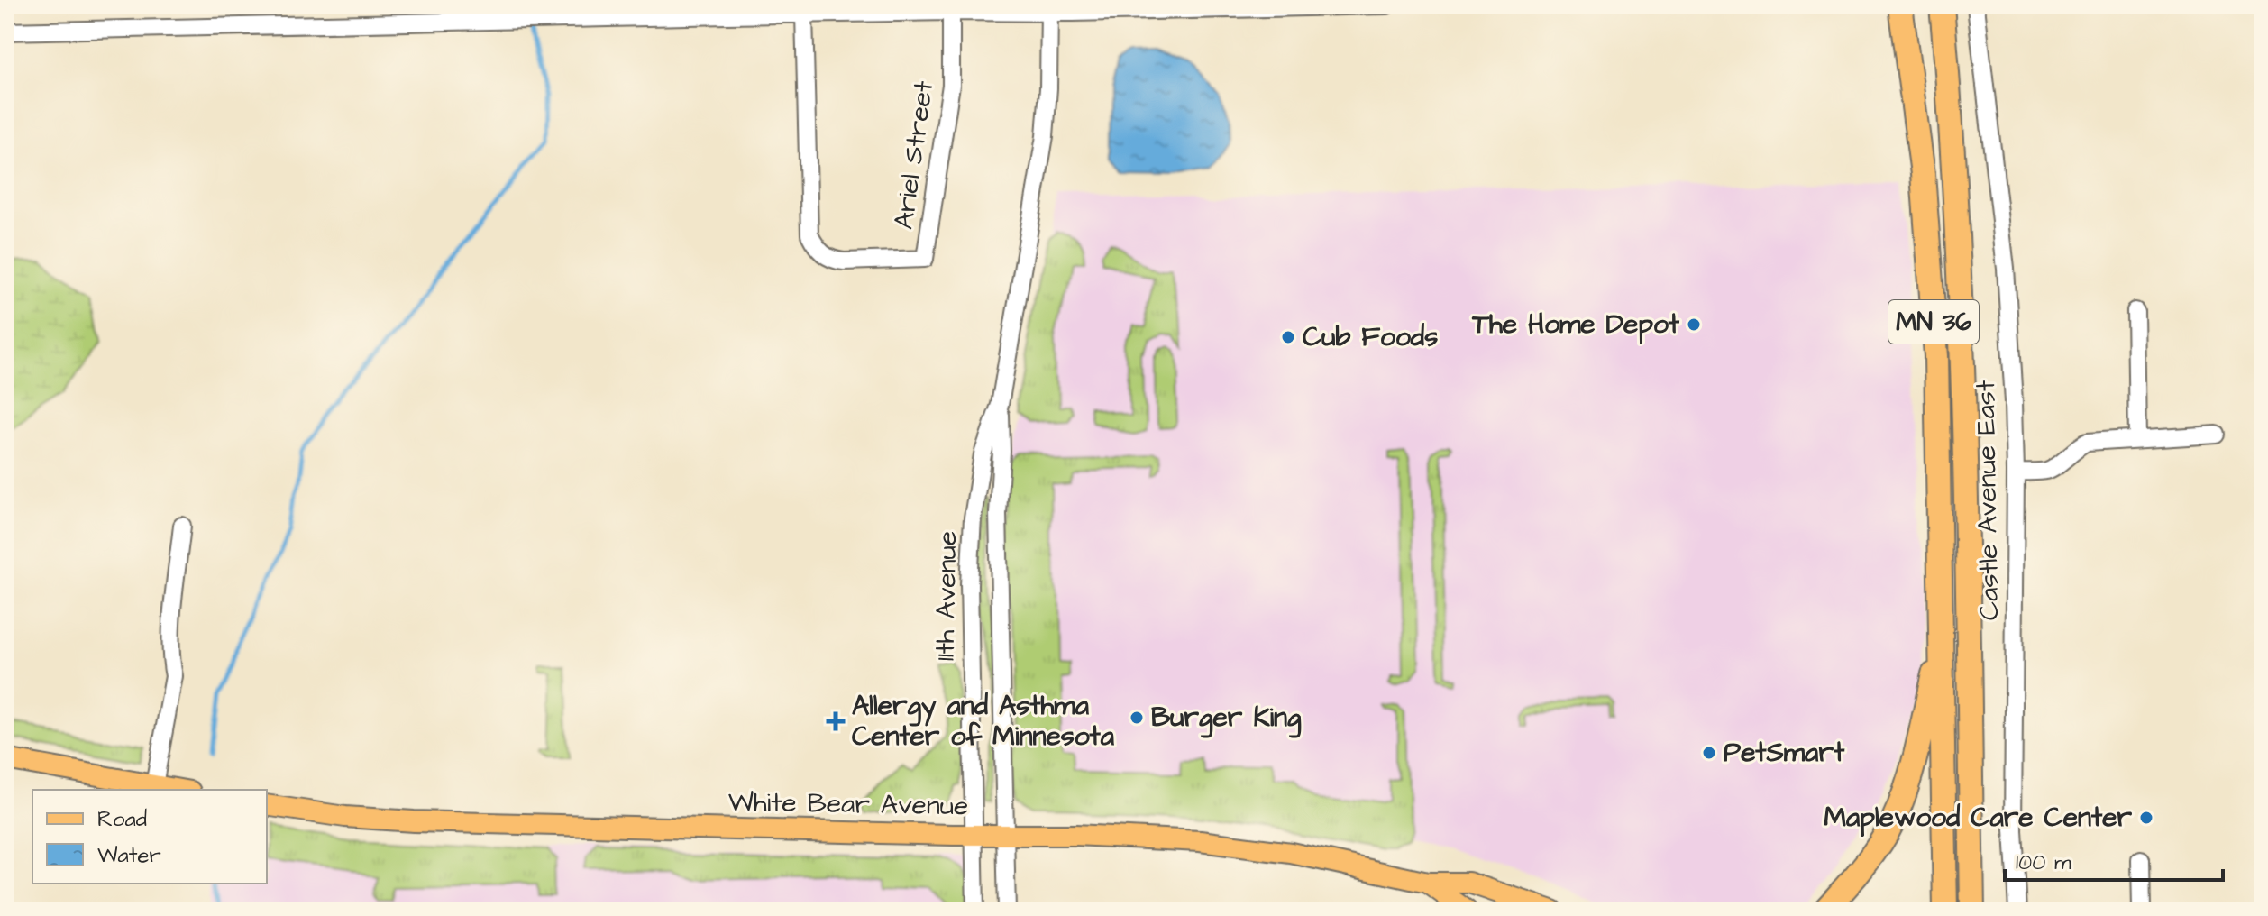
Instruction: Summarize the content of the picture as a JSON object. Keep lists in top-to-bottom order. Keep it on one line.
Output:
{"streets":{"highway":["MN 36"],"main road":["White Bear Avenue"],"street":["Ariel Street","Castle Avenue East","11th Avenue"]},"crossings":[["11th Avenue","White Bear Avenue"]],"places":{"other":["The Home Depot","Cub Foods","Burger King","PetSmart","Maplewood Care Center"],"health":["Allergy and Asthma Center of Minnesota"]},"legend":["Road","Water"],"scale_bar":"100 m"}
